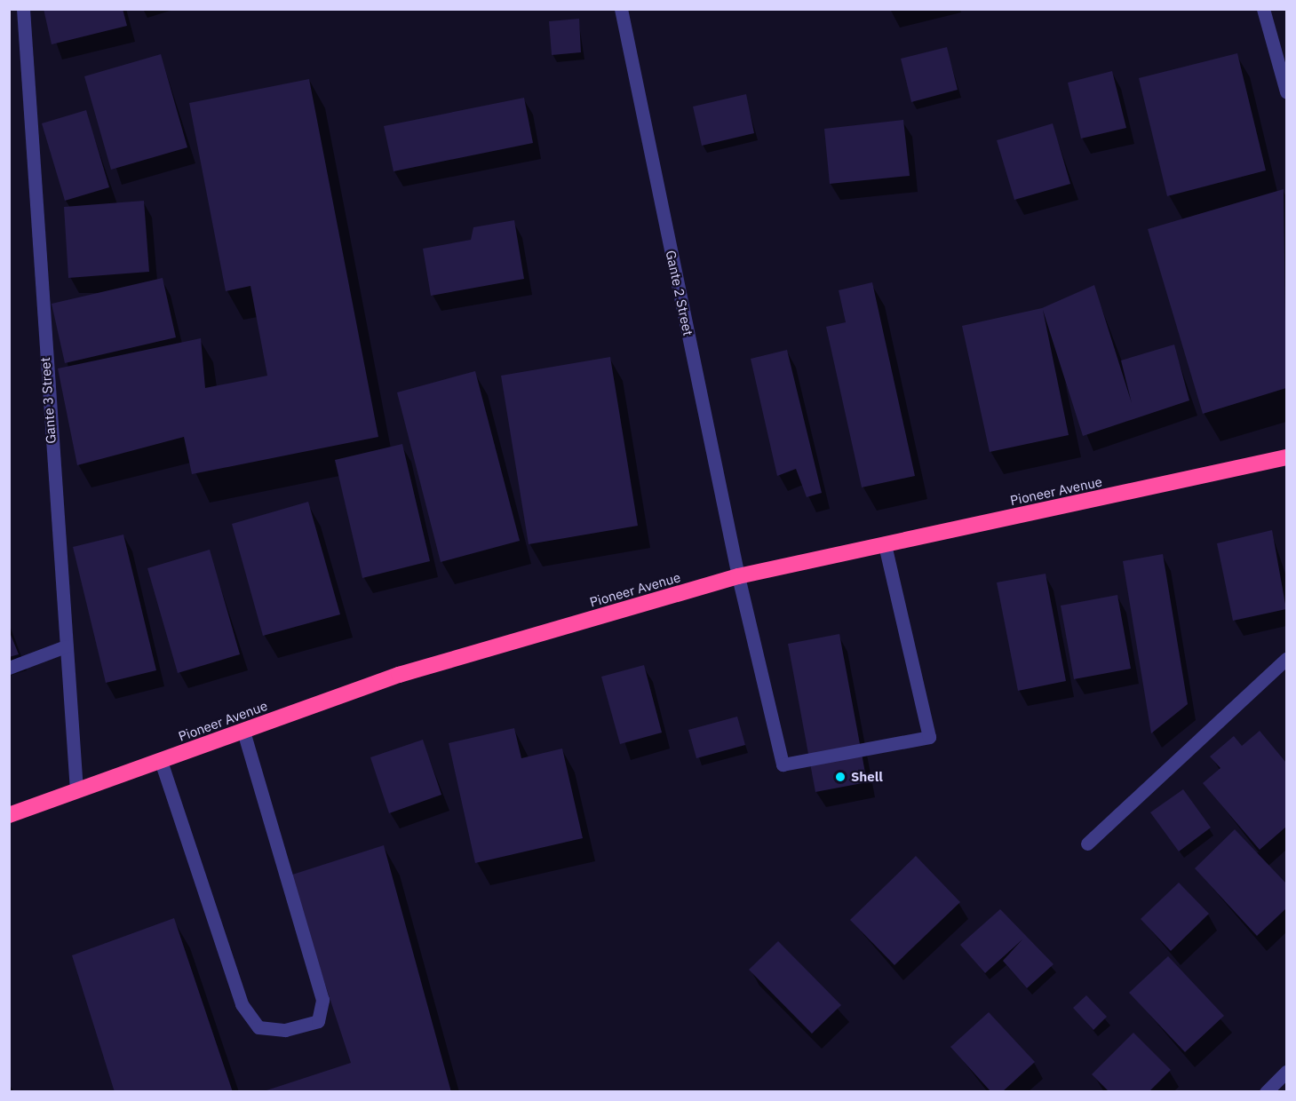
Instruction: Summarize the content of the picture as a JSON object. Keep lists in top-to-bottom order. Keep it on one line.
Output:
{"streets":{"highway":["Pioneer Avenue"],"street":["Gante 2 Street","Gante 3 Street"]},"crossings":[["Gante 2 Street","Pioneer Avenue"],["Gante 3 Street","Pioneer Avenue"]],"places":["Shell"]}
